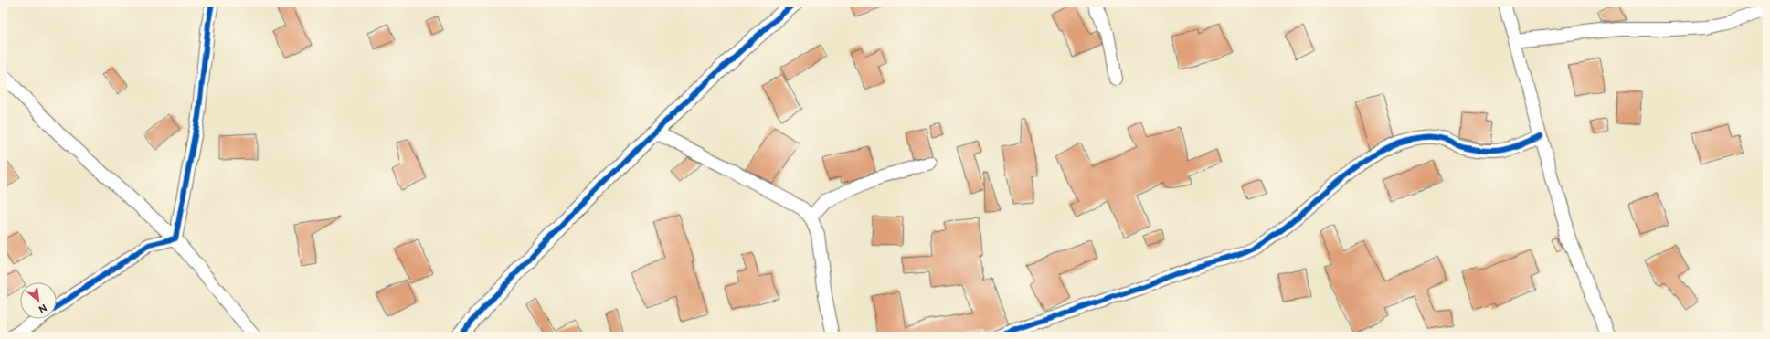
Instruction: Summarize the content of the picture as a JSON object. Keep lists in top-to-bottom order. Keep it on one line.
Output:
{"north":"bottom right"}
